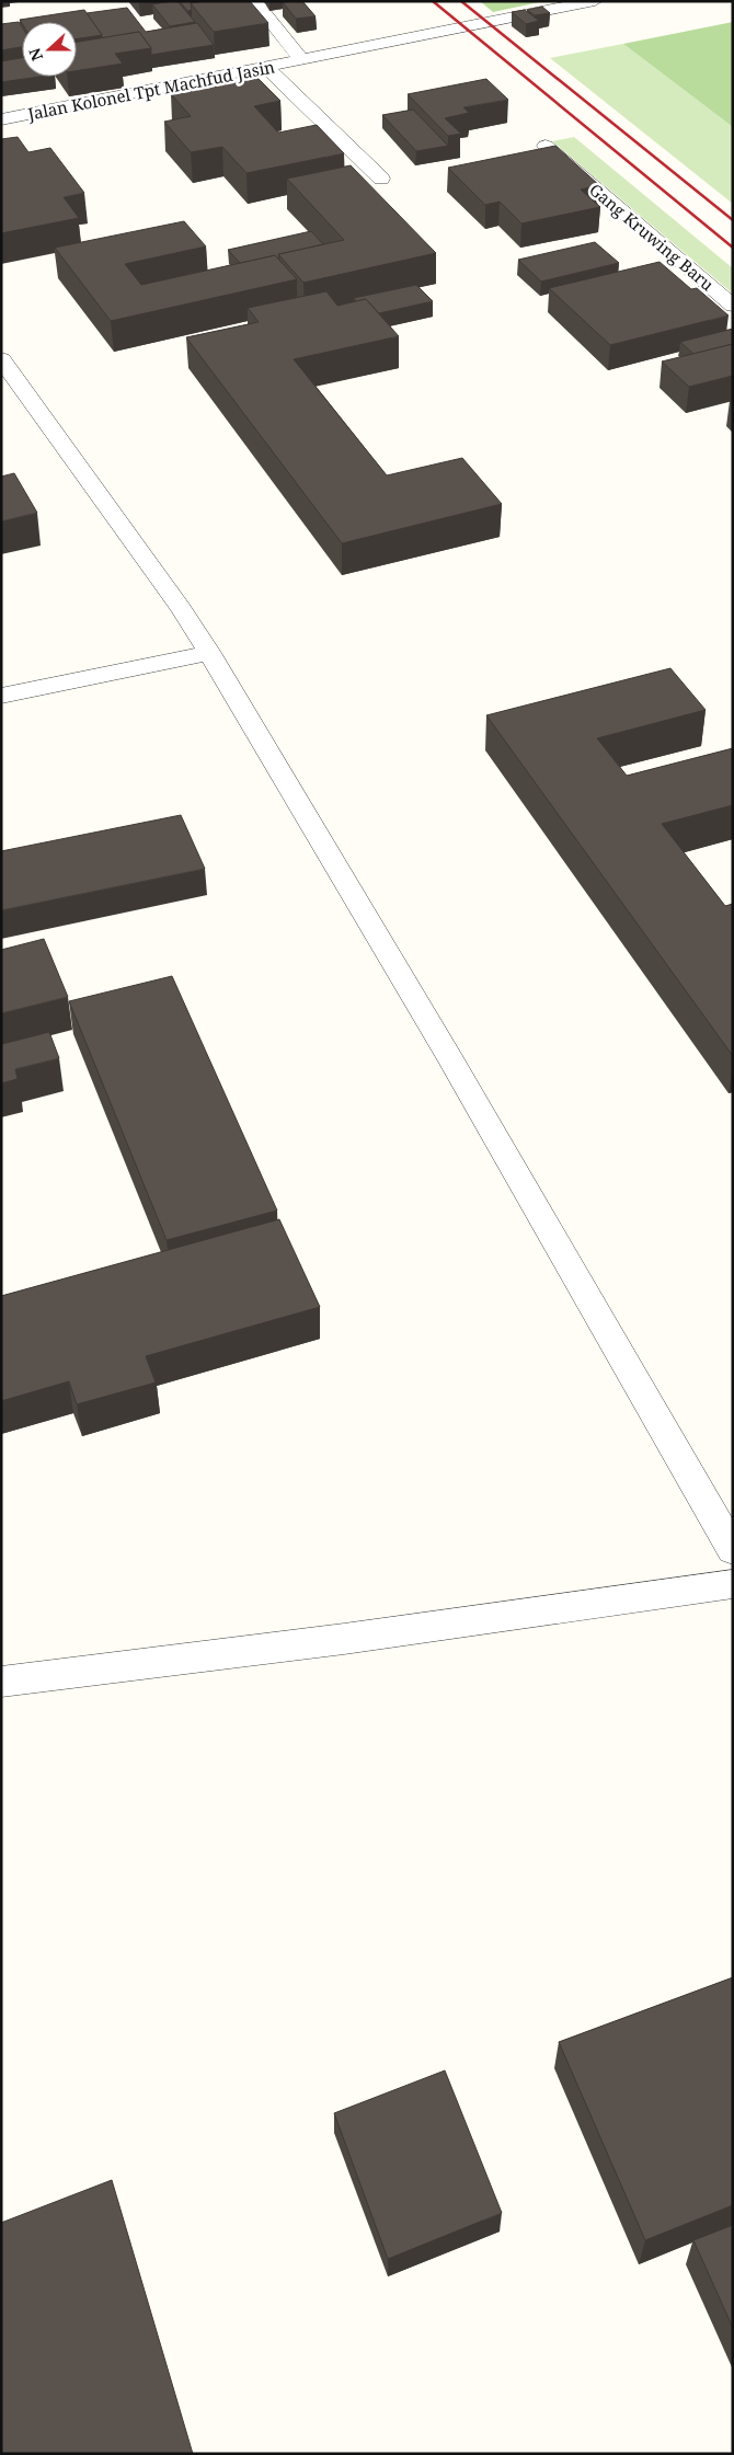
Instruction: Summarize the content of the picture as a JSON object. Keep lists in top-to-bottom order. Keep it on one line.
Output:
{"streets":{"street":["Jalan Kolonel Tpt Machfud Jasin","Gang Kruwing Baru"]},"north":"left"}
